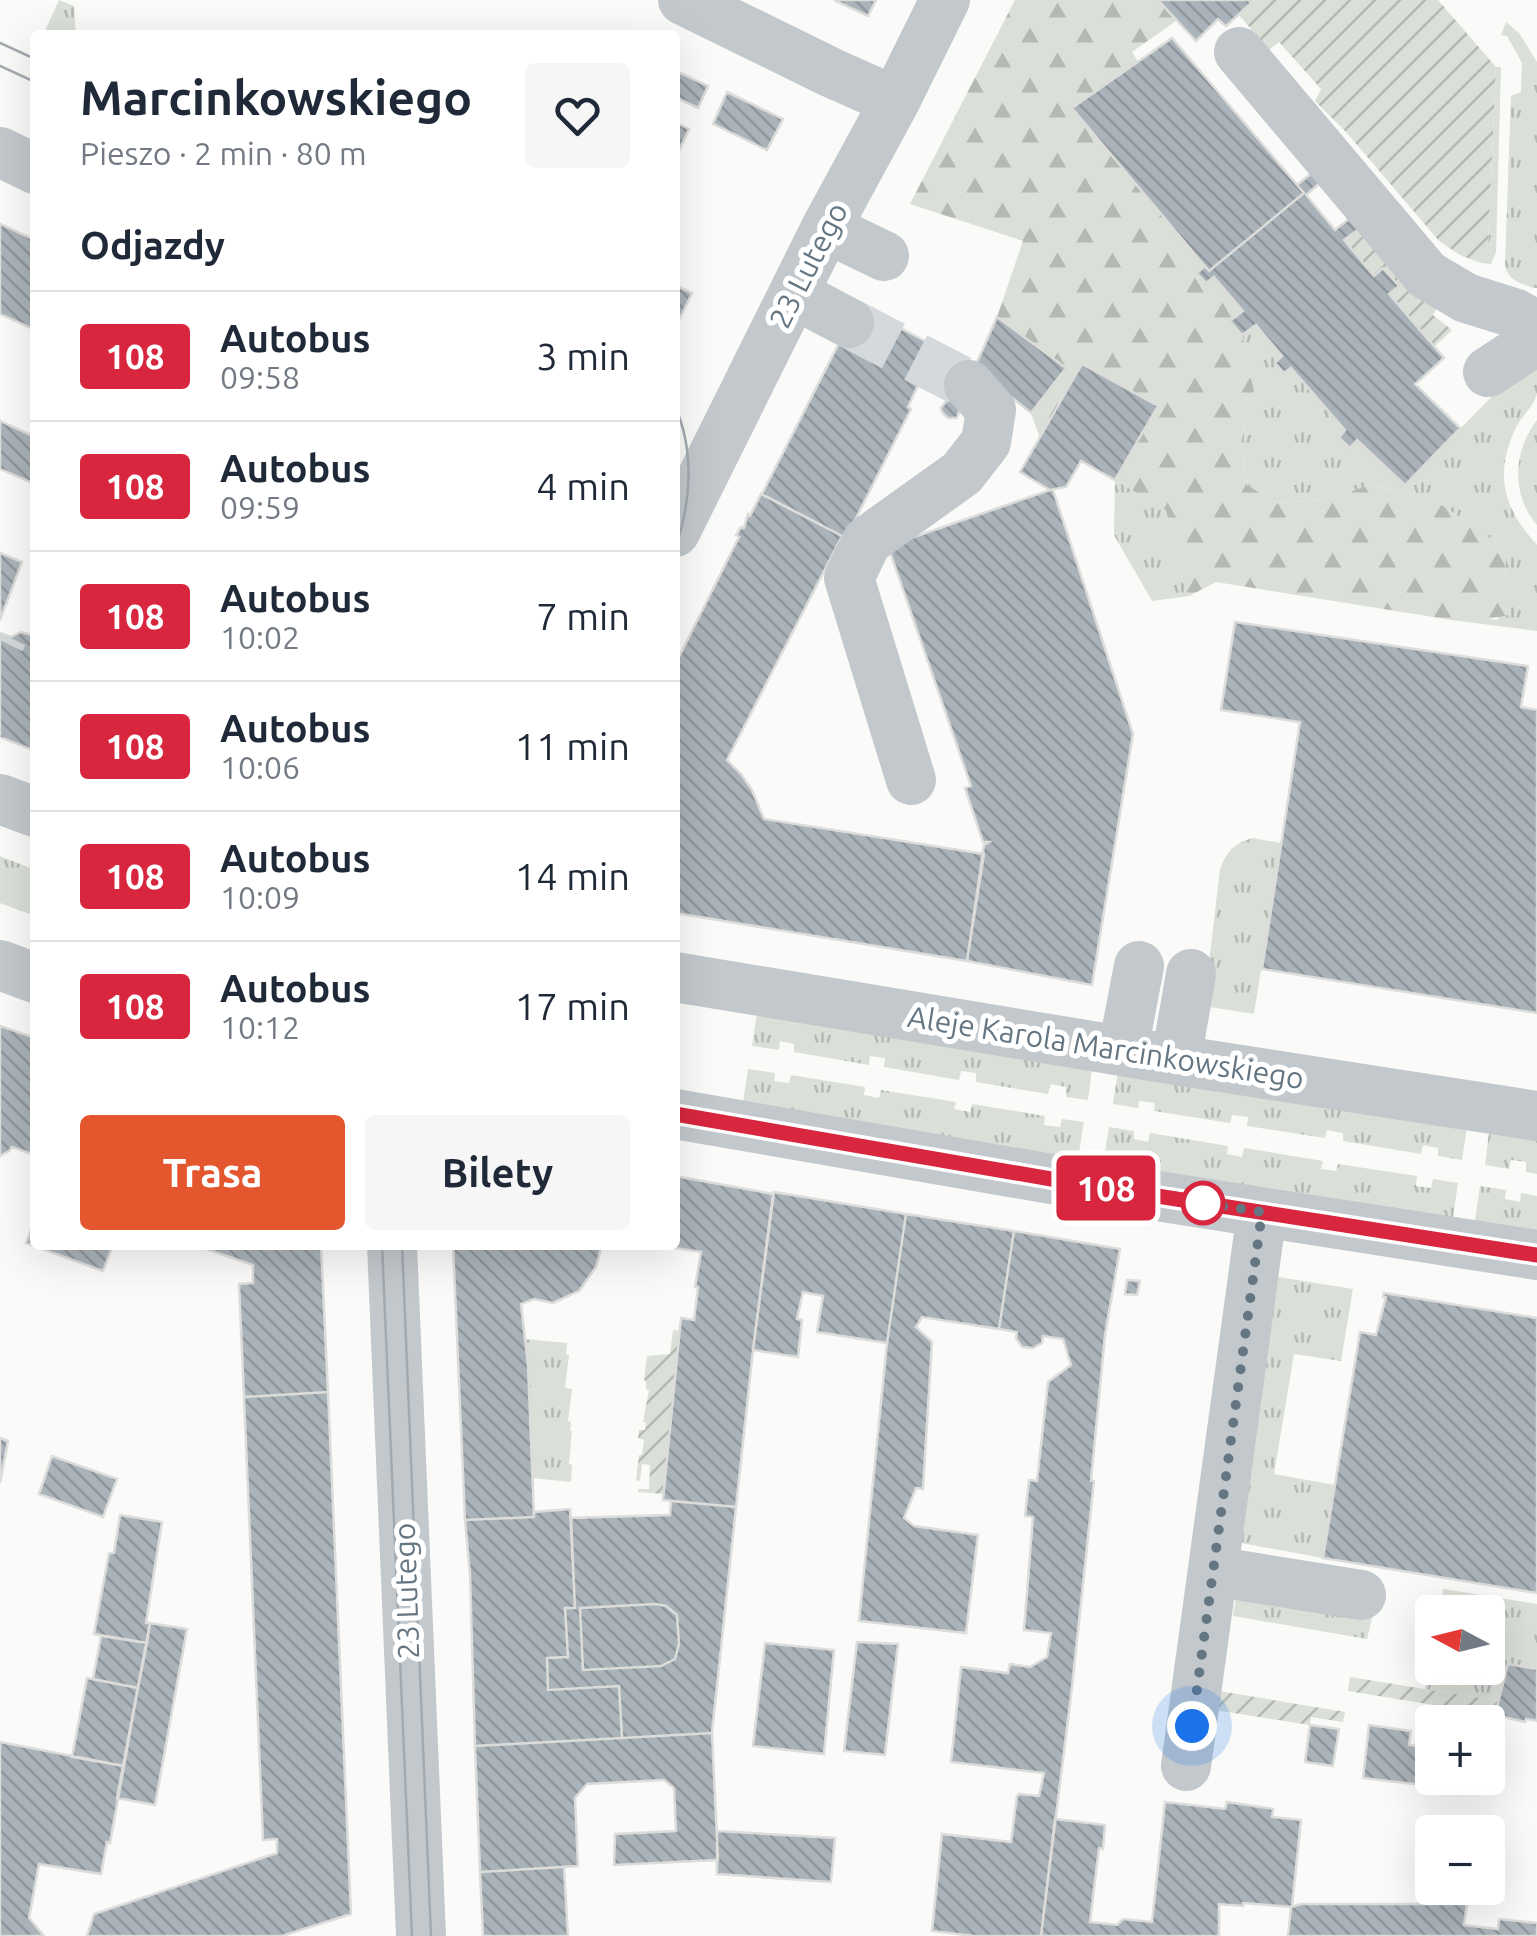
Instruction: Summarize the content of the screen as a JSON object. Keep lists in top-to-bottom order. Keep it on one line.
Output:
{"streets":{"street":["23 Lutego","Aleje Karola Marcinkowskiego"]},"lines":["bus line 108"],"north":"left","page":{"on_map":"108","heading":[["Marcinkowskiego","Pieszo · 2 min · 80 m"],"Odjazdy"],"list":[{"mark":"108","name":"Autobus","note":"09:58","value":"3 min"},{"mark":"108","name":"Autobus","note":"09:59","value":"4 min"},{"mark":"108","name":"Autobus","note":"10:02","value":"7 min"},{"mark":"108","name":"Autobus","note":"10:06","value":"11 min"},{"mark":"108","name":"Autobus","note":"10:09","value":"14 min"},{"mark":"108","name":"Autobus","note":"10:12","value":"17 min"}],"buttons":["Trasa","Bilety"],"map_buttons":["+","−"]}}
